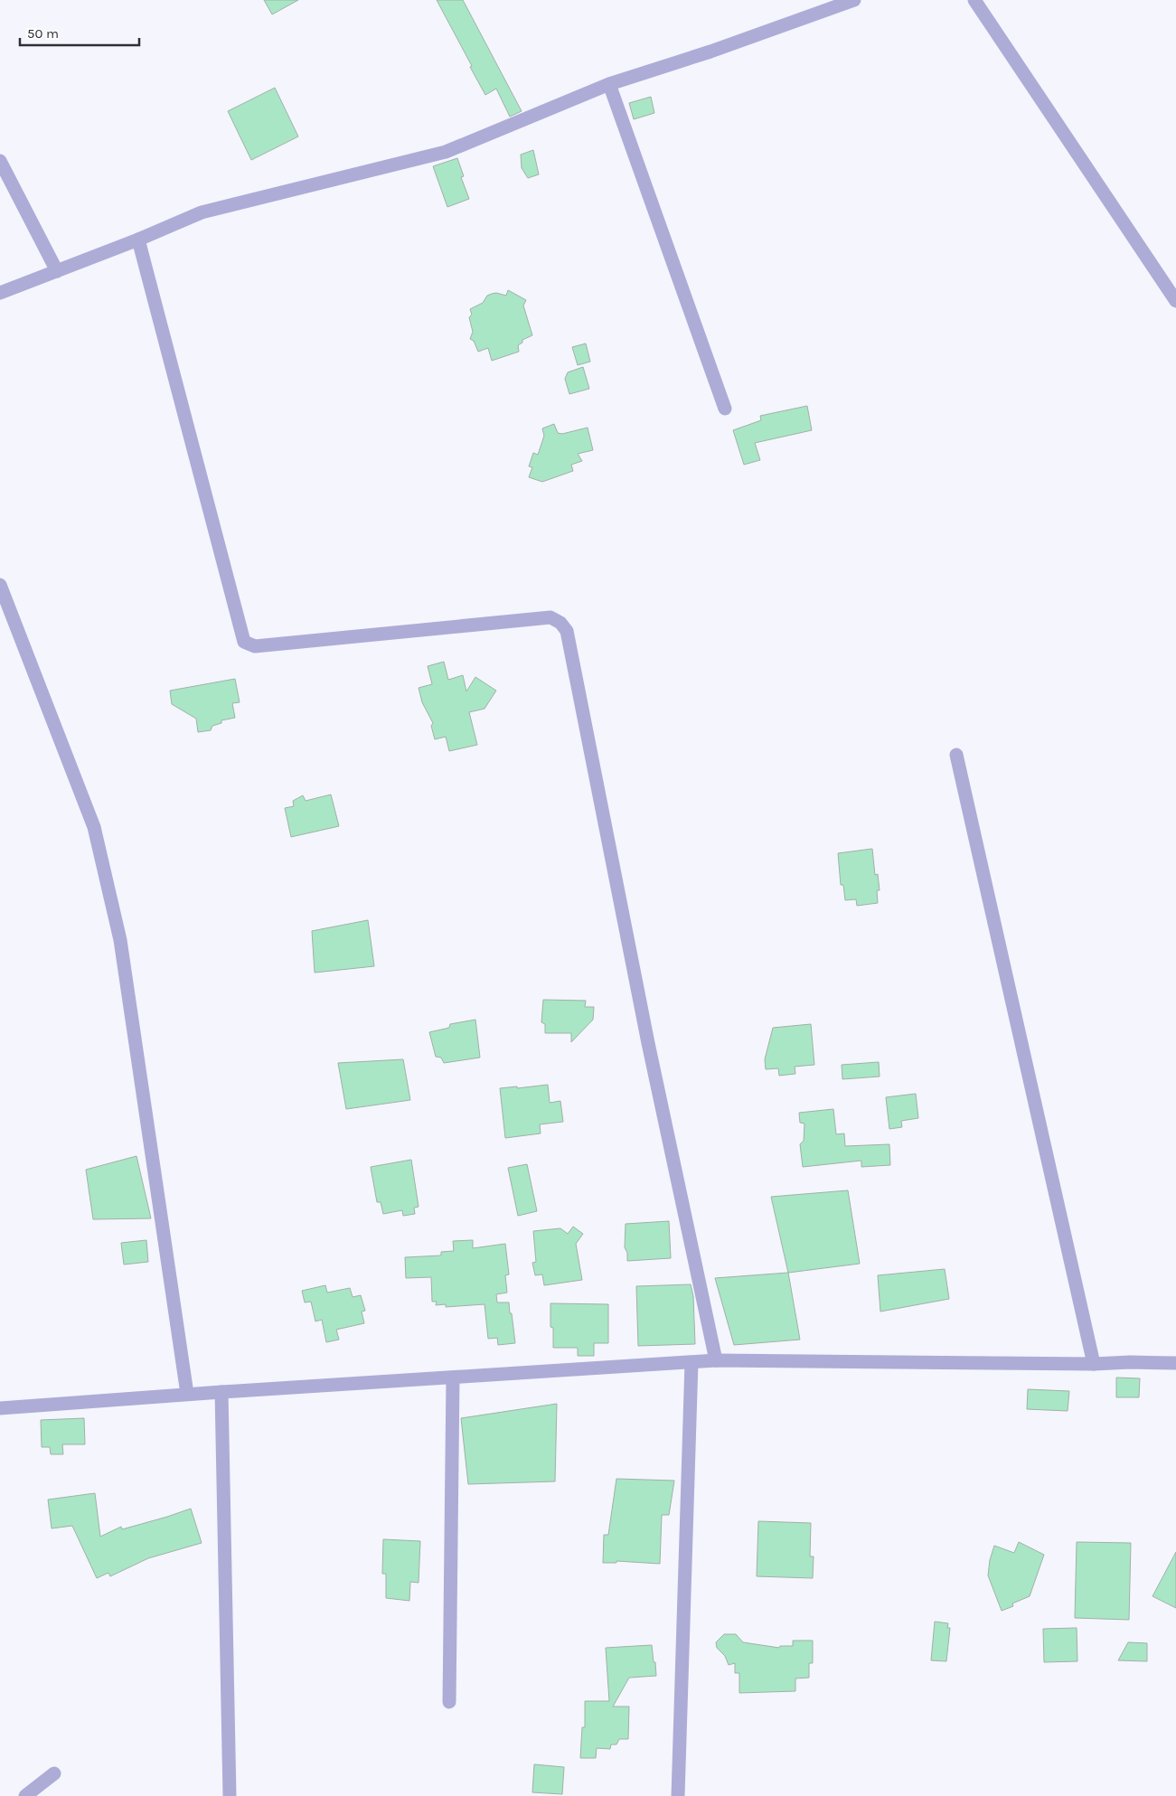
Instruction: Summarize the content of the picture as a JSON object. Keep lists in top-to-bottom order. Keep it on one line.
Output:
{"scale_bar":"50 m"}
